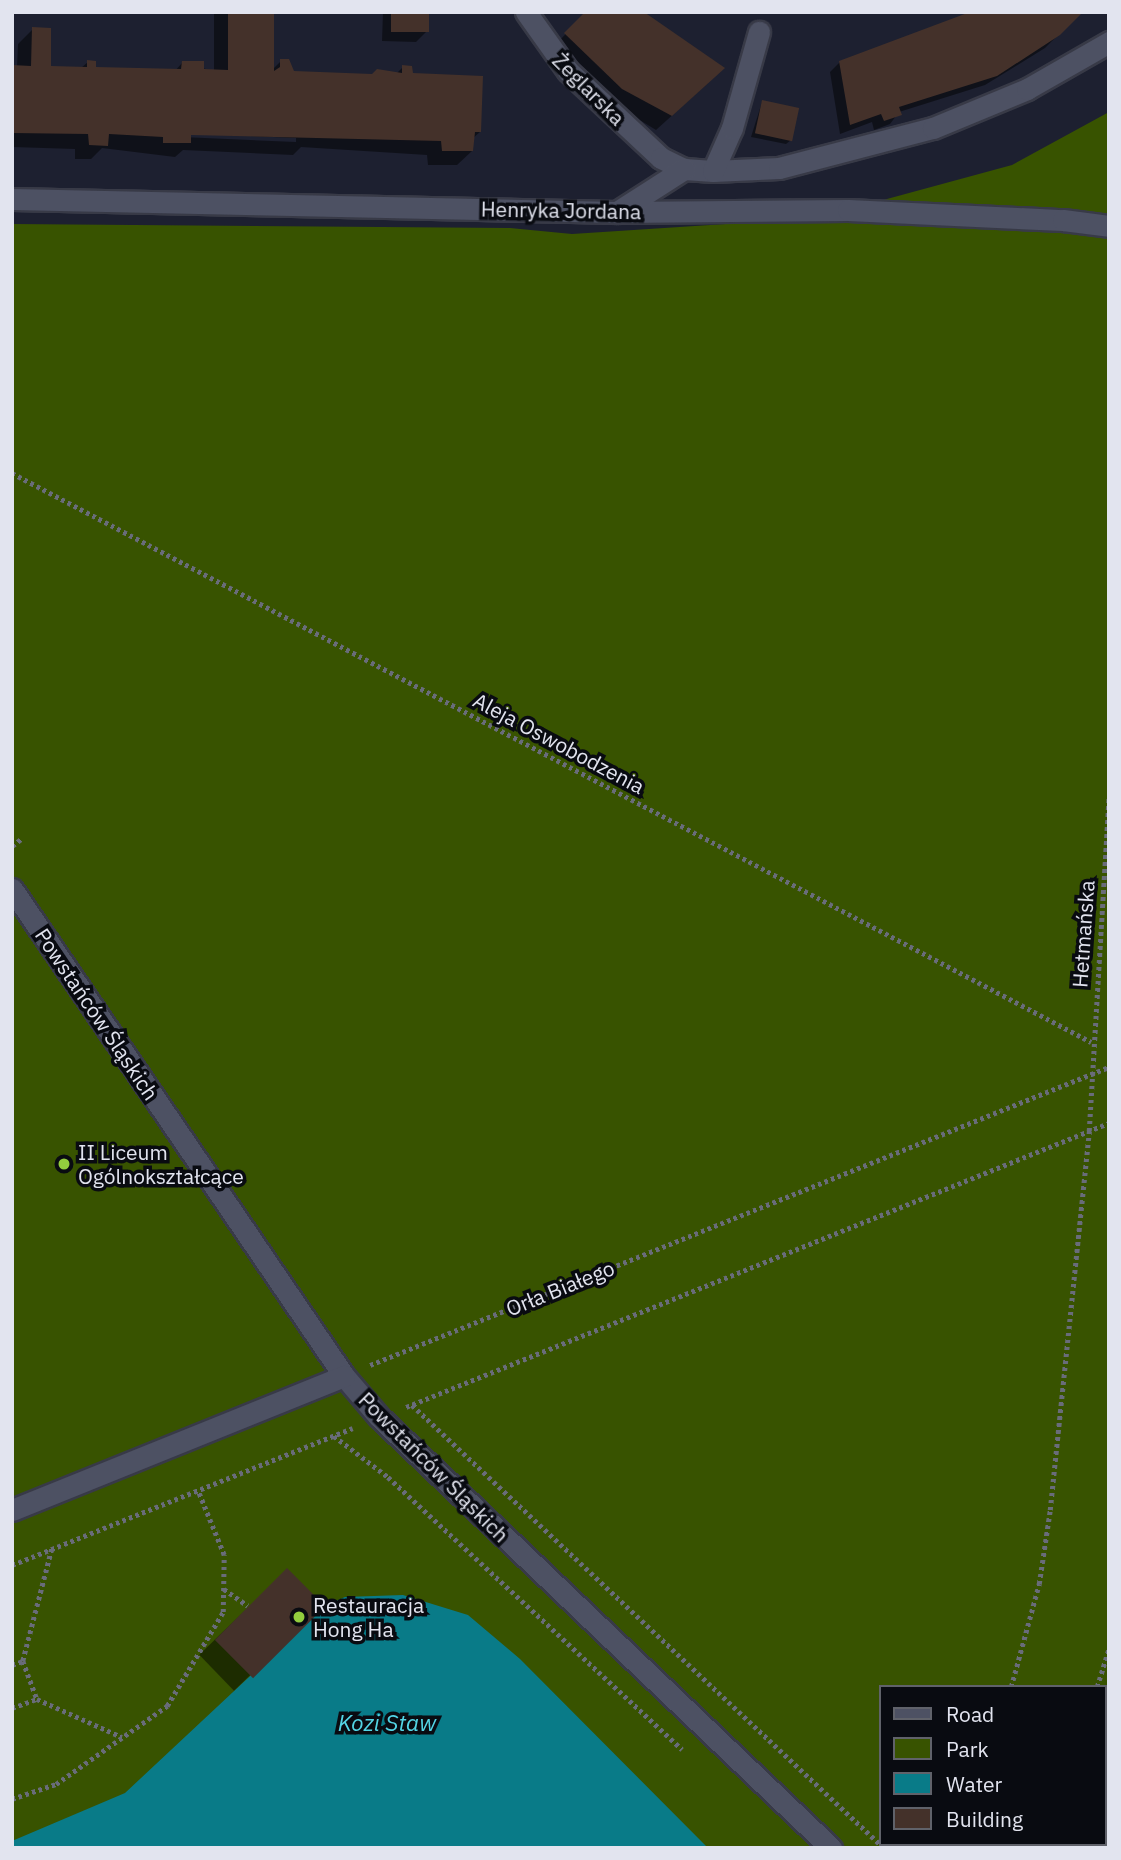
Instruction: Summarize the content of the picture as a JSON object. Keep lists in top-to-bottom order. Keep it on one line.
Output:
{"streets":{"street":["Żeglarska","Henryka Jordana","Powstańców Śląskich"],"path":["Aleja Oswobodzenia","Hetmańska","Orła Białego"]},"crossings":[["Aleja Oswobodzenia","Hetmańska"],["Hetmańska","Orła Białego"],["Powstańców Śląskich","Orła Białego"]],"water":["Kozi Staw"],"places":["II Liceum Ogólnokształcące","Restauracja Hong Ha"],"legend":["Road","Park","Water","Building"]}
